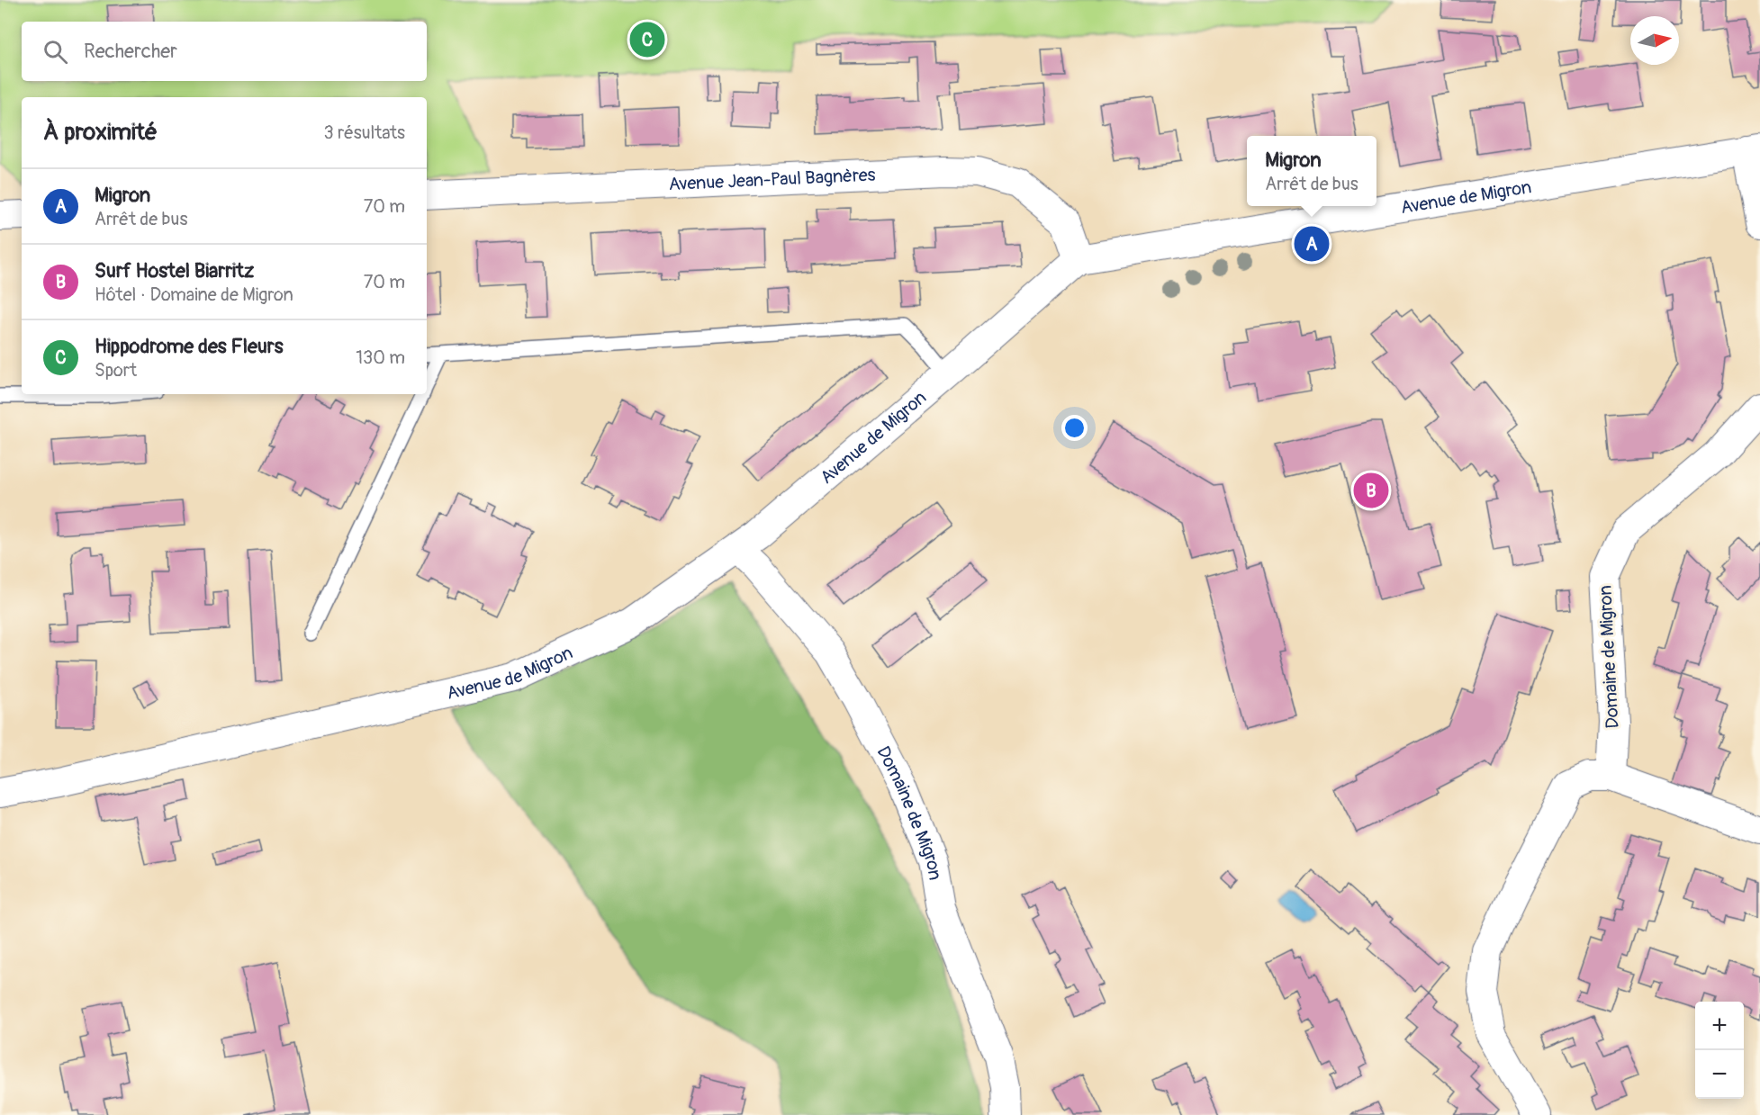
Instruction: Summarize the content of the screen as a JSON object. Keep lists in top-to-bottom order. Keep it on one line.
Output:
{"streets":{"street":["Avenue Jean-Paul Bagnères","Avenue de Migron","Domaine de Migron"]},"crossings":[["Avenue Jean-Paul Bagnères","Avenue de Migron"],["Avenue de Migron","Domaine de Migron"]],"north":"right","page":{"pins":["C","A","B"],"search":"Rechercher","heading":["À proximité","3 résultats"],"popup":["Migron","Arrêt de bus"],"list":[{"mark":"A","name":"Migron","note":"Arrêt de bus","value":"70 m"},{"mark":"B","name":"Surf Hostel Biarritz","note":"Hôtel · Domaine de Migron","value":"70 m"},{"mark":"C","name":"Hippodrome des Fleurs","note":"Sport","value":"130 m"}],"map_buttons":["+","−"]}}
